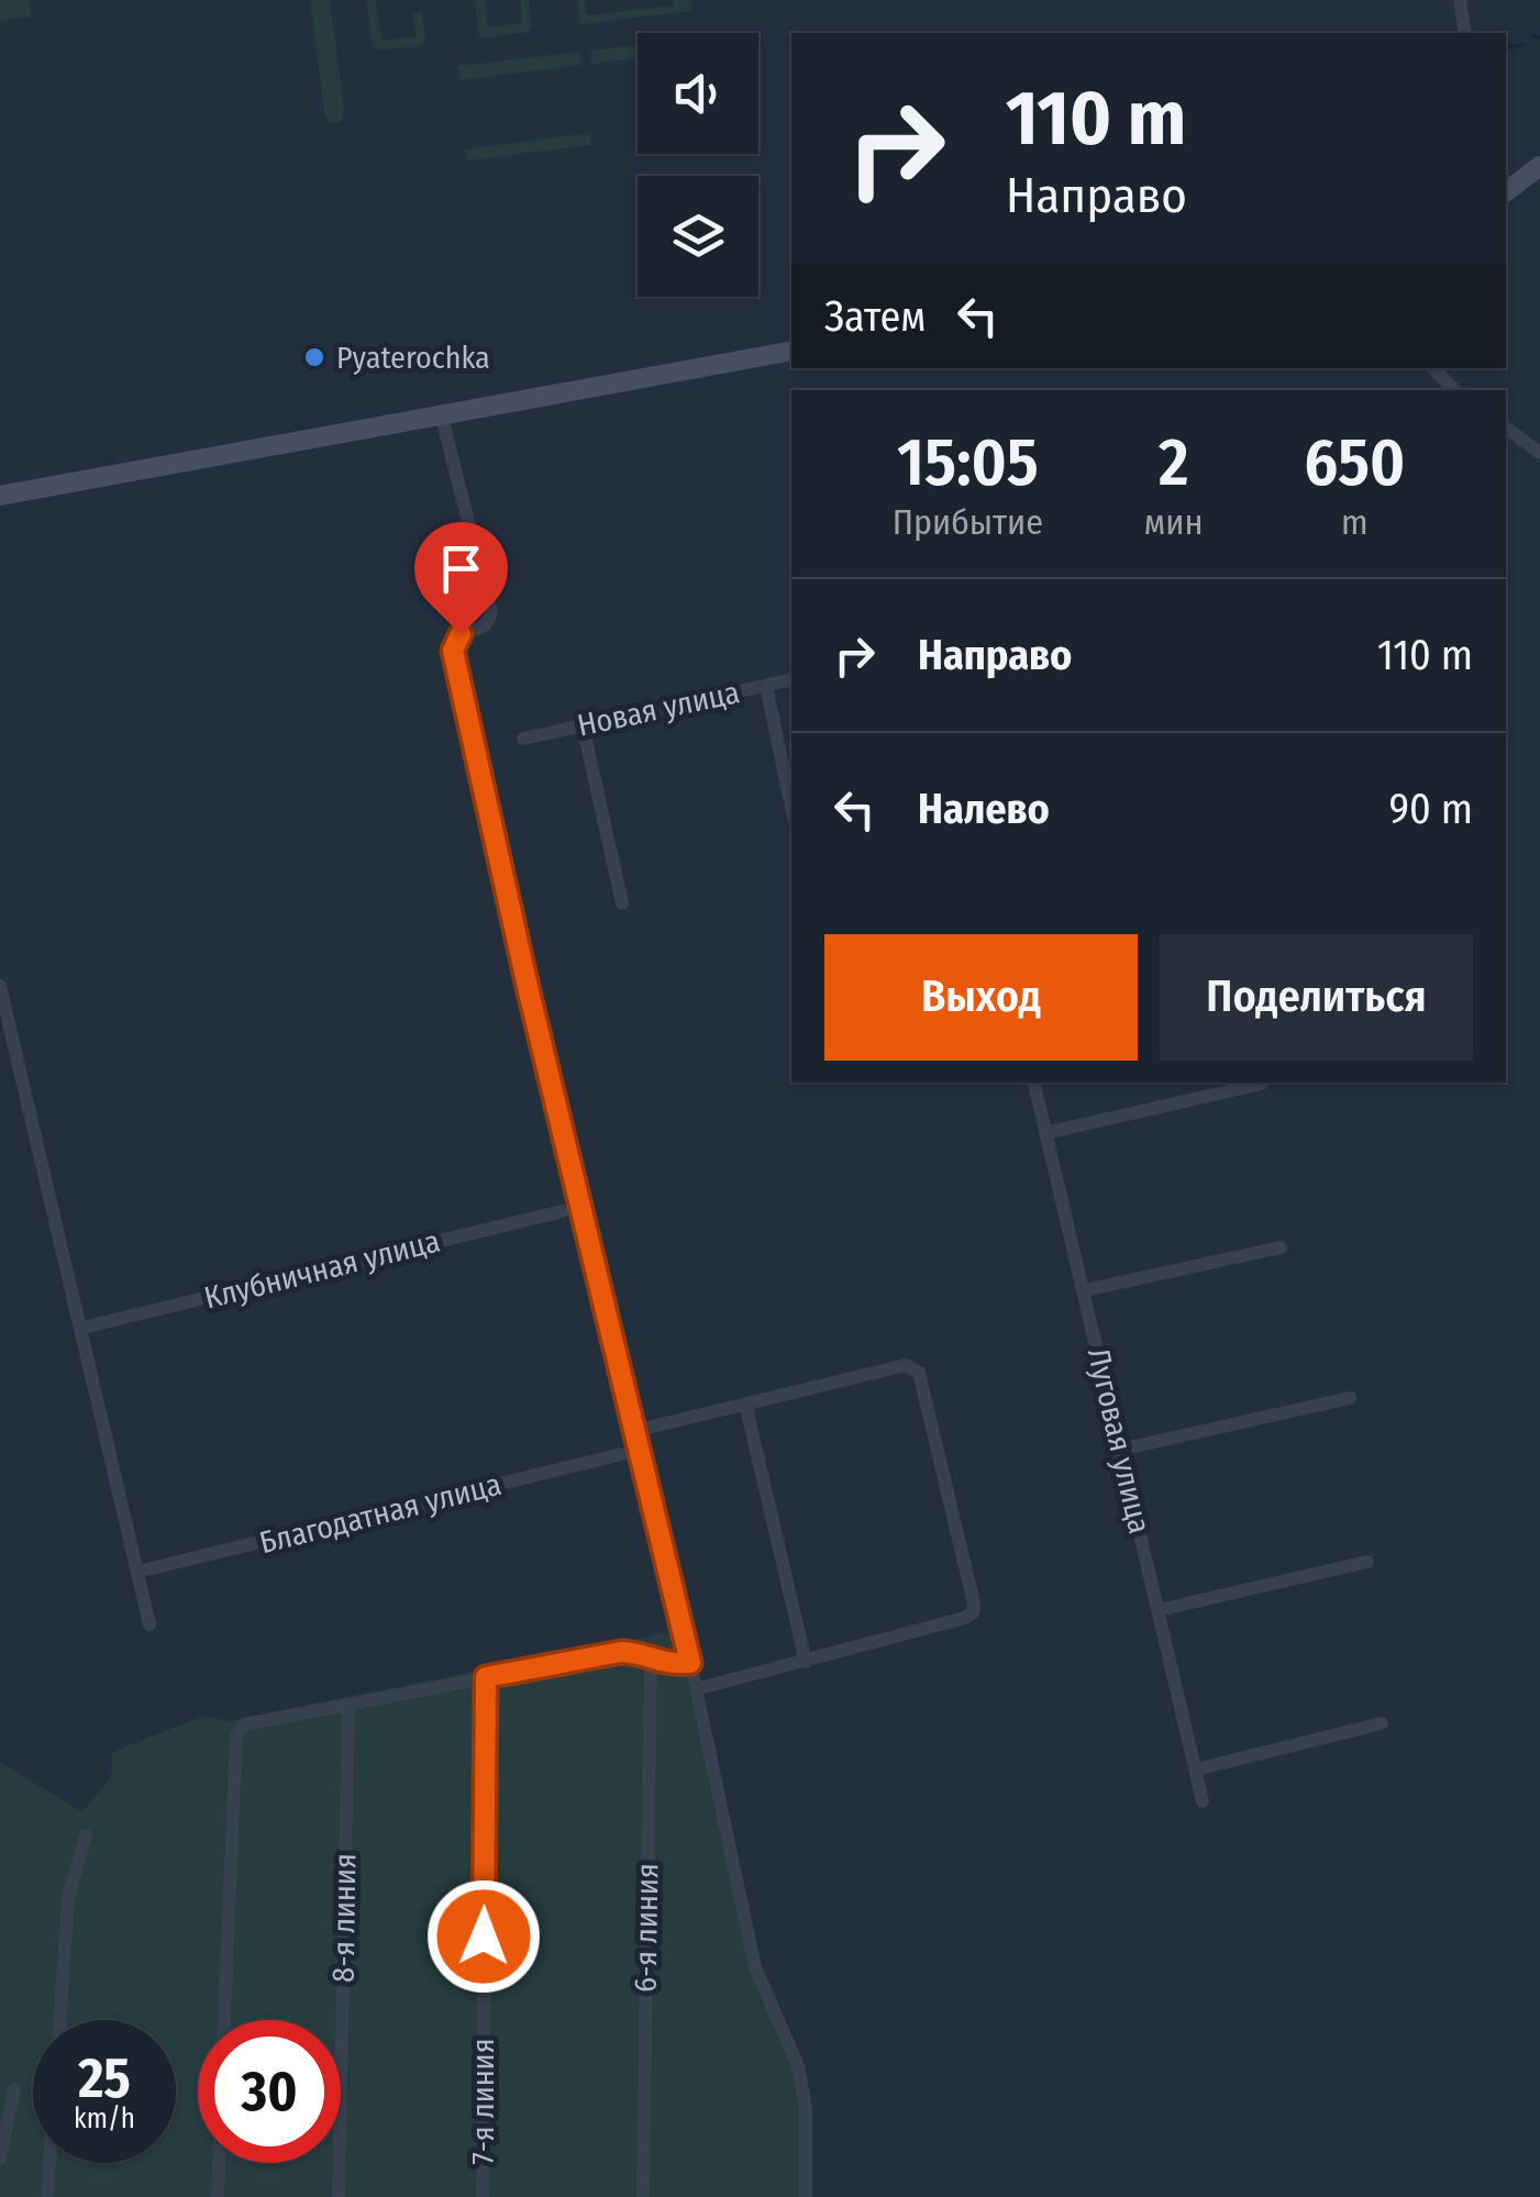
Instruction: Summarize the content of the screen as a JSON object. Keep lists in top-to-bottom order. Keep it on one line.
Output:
{"streets":{"street":["Новая улица","Клубничная улица","Луговая улица","Благодатная улица","8-я линия","6-я линия","7-я линия"]},"places":["Pyaterochka"],"page":{"turn":["110 m","Направо"],"then":"Затем","eta":["15:05","Прибытие","2","мин","650","m"],"list":[{"name":"Направо","value":"110 m"},{"name":"Налево","value":"90 m"}],"buttons":["Выход","Поделиться"],"speed":"25 km/h","limit":"30"}}
